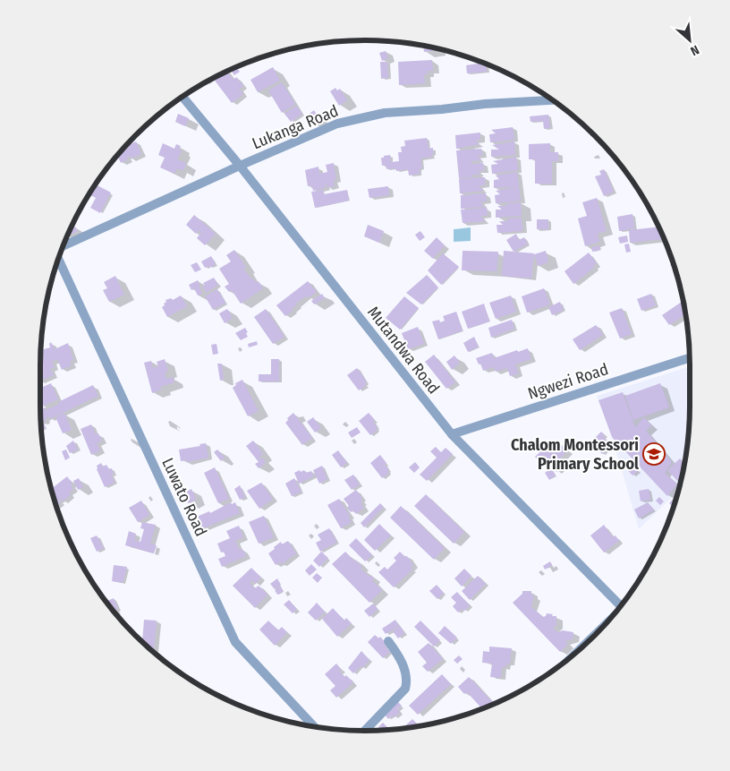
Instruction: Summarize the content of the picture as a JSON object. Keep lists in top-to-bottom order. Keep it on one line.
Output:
{"streets":{"street":["Lukanga Road","Mutandwa Road","Ngwezi Road","Luwato Road"]},"crossings":[["Lukanga Road","Mutandwa Road"],["Mutandwa Road","Ngwezi Road"]],"places":{"school or university":["Chalom Montessori Primary School"]},"north":"bottom right"}
